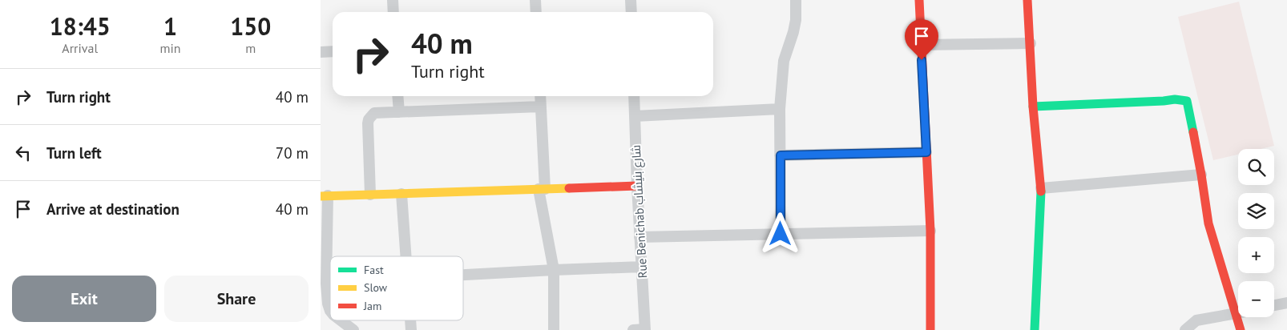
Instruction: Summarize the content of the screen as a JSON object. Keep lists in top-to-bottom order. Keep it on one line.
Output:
{"streets":{"street":["Rue Benichab شارع بنيشاب"]},"legend":["Fast","Slow","Jam"],"page":{"eta":["18:45","Arrival","1","min","150","m"],"turn":["40 m","Turn right"],"list":[{"name":"Turn right","value":"40 m"},{"name":"Turn left","value":"70 m"},{"name":"Arrive at destination","value":"40 m"}],"map_buttons":["+","−"],"buttons":["Exit","Share"]}}
